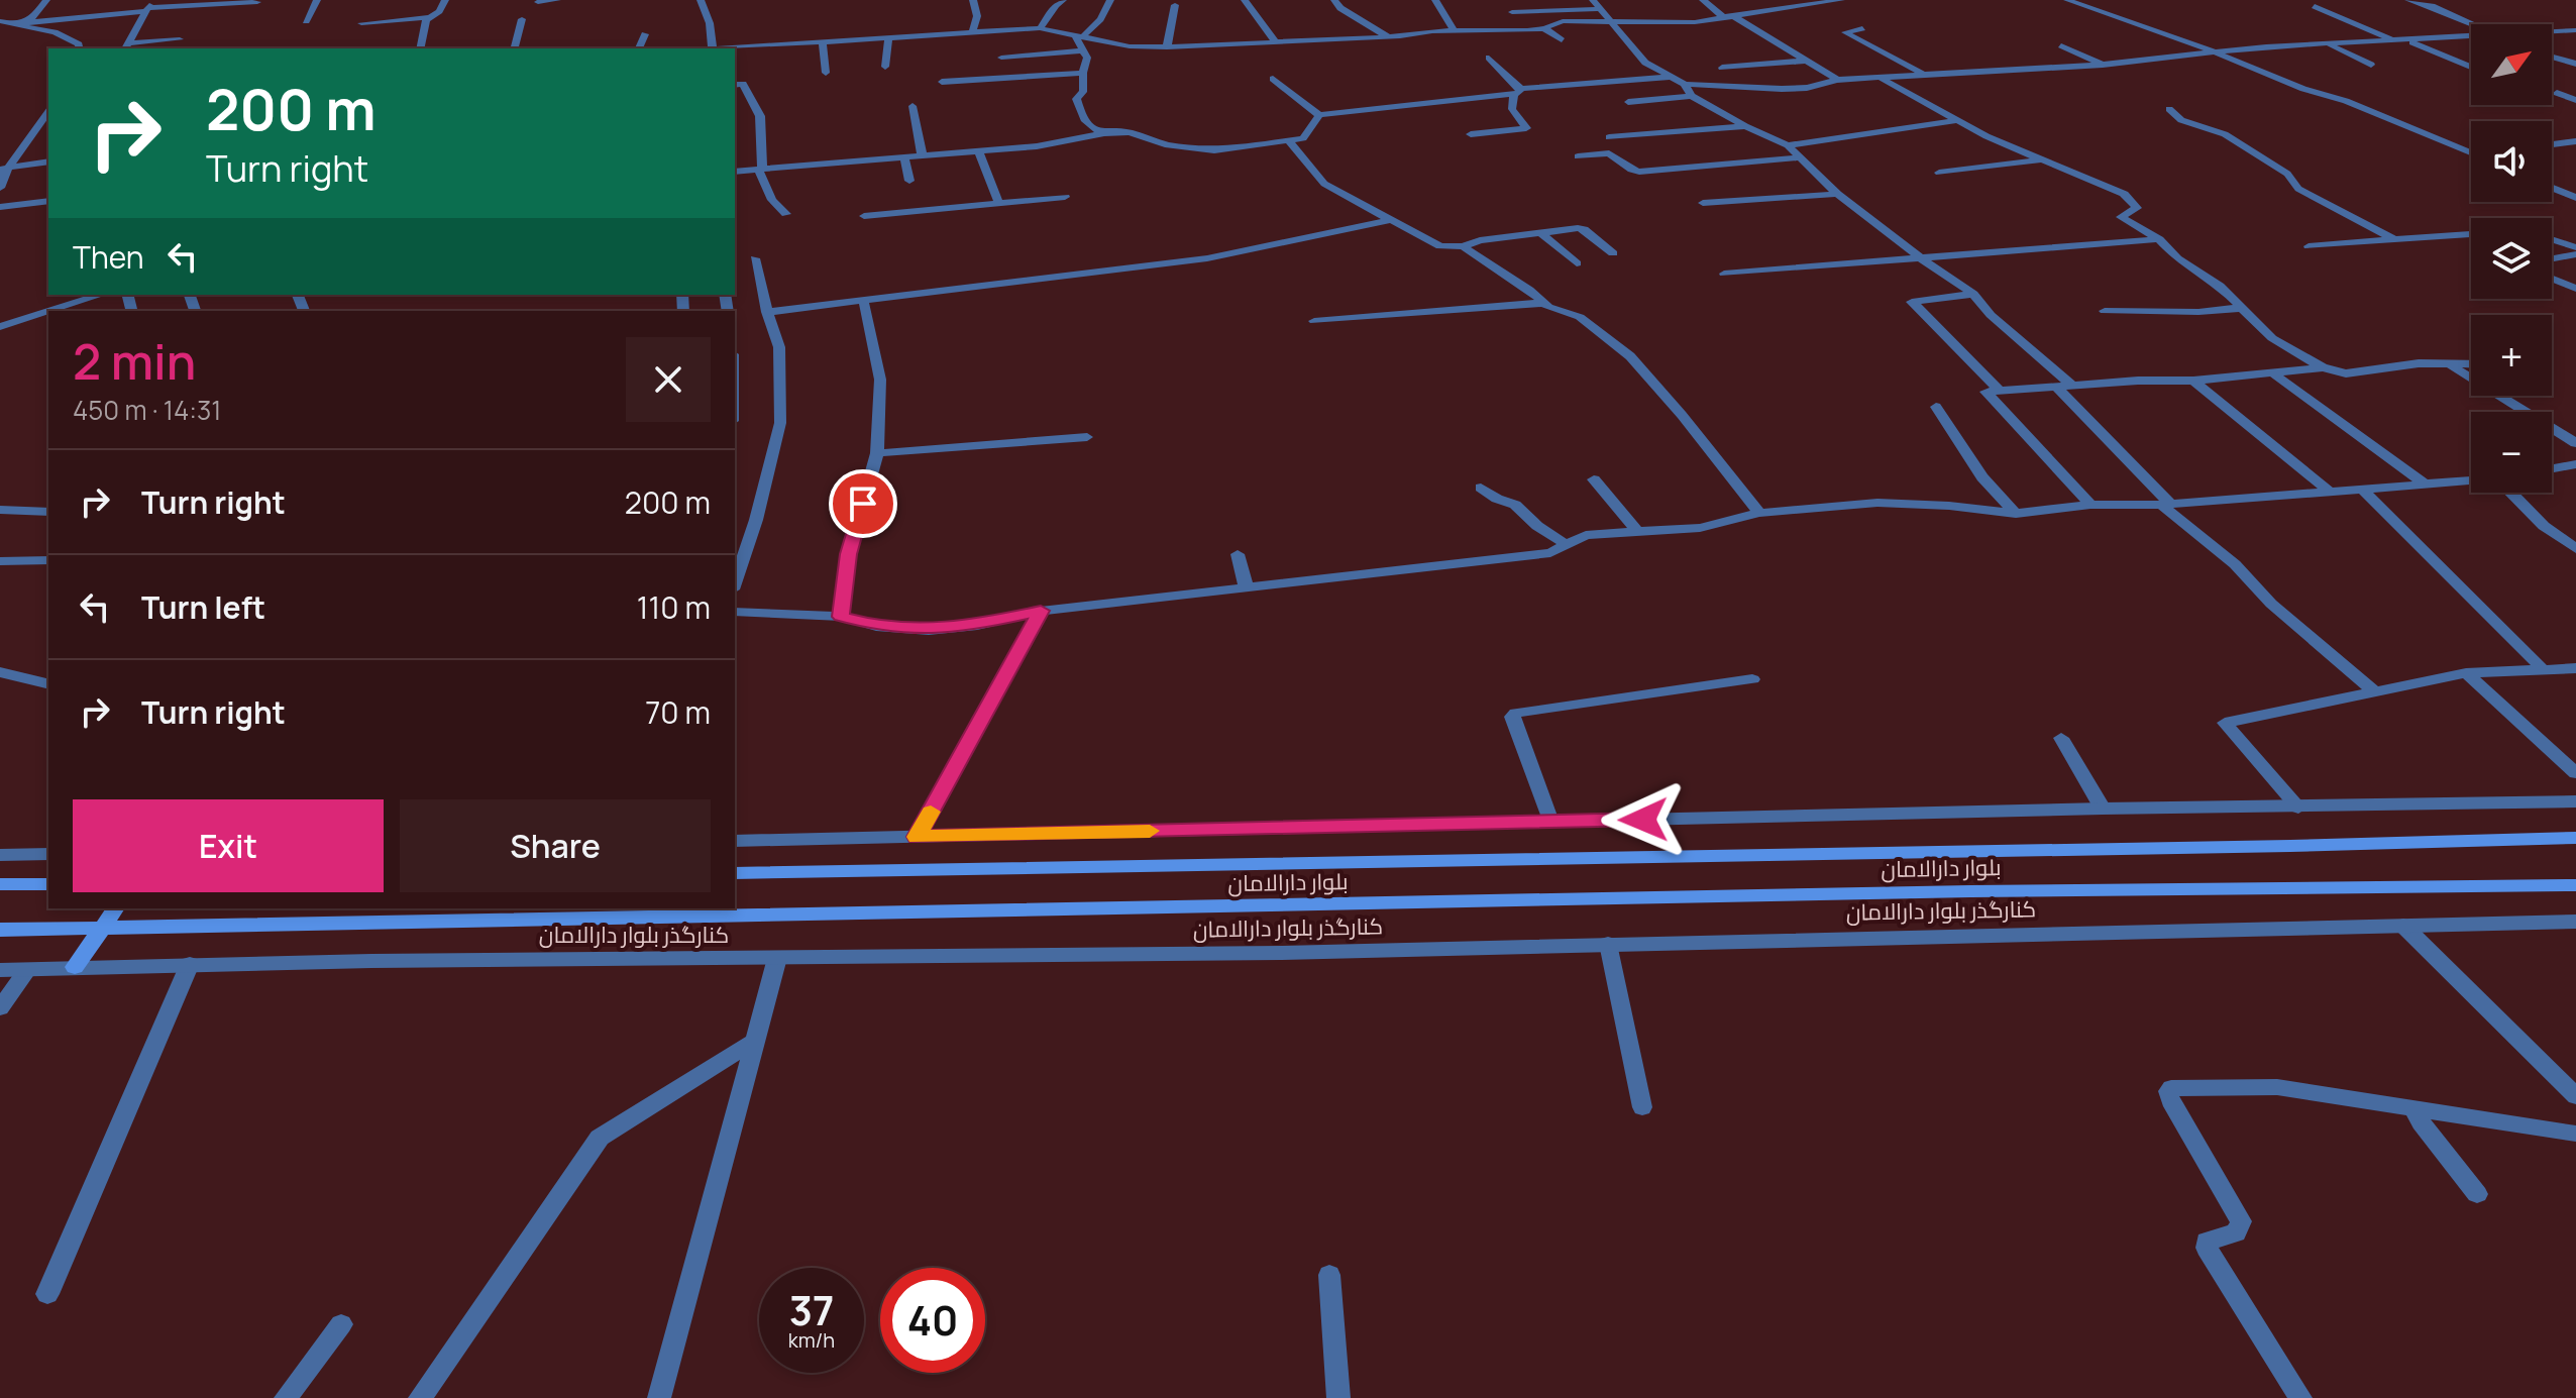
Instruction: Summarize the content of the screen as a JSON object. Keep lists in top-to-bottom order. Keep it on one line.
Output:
{"streets":{"main road":["بلوار دارالامان"],"street":["کنارگذر بلوار دارالامان"]},"north":"top right","page":{"map_buttons":["+","−"],"turn":["200 m","Turn right"],"then":"Then","heading":["2 min","450 m · 14:31"],"list":[{"name":"Turn right","value":"200 m"},{"name":"Turn left","value":"110 m"},{"name":"Turn right","value":"70 m"}],"buttons":["Exit","Share"],"speed":"37 km/h","limit":"40"}}
